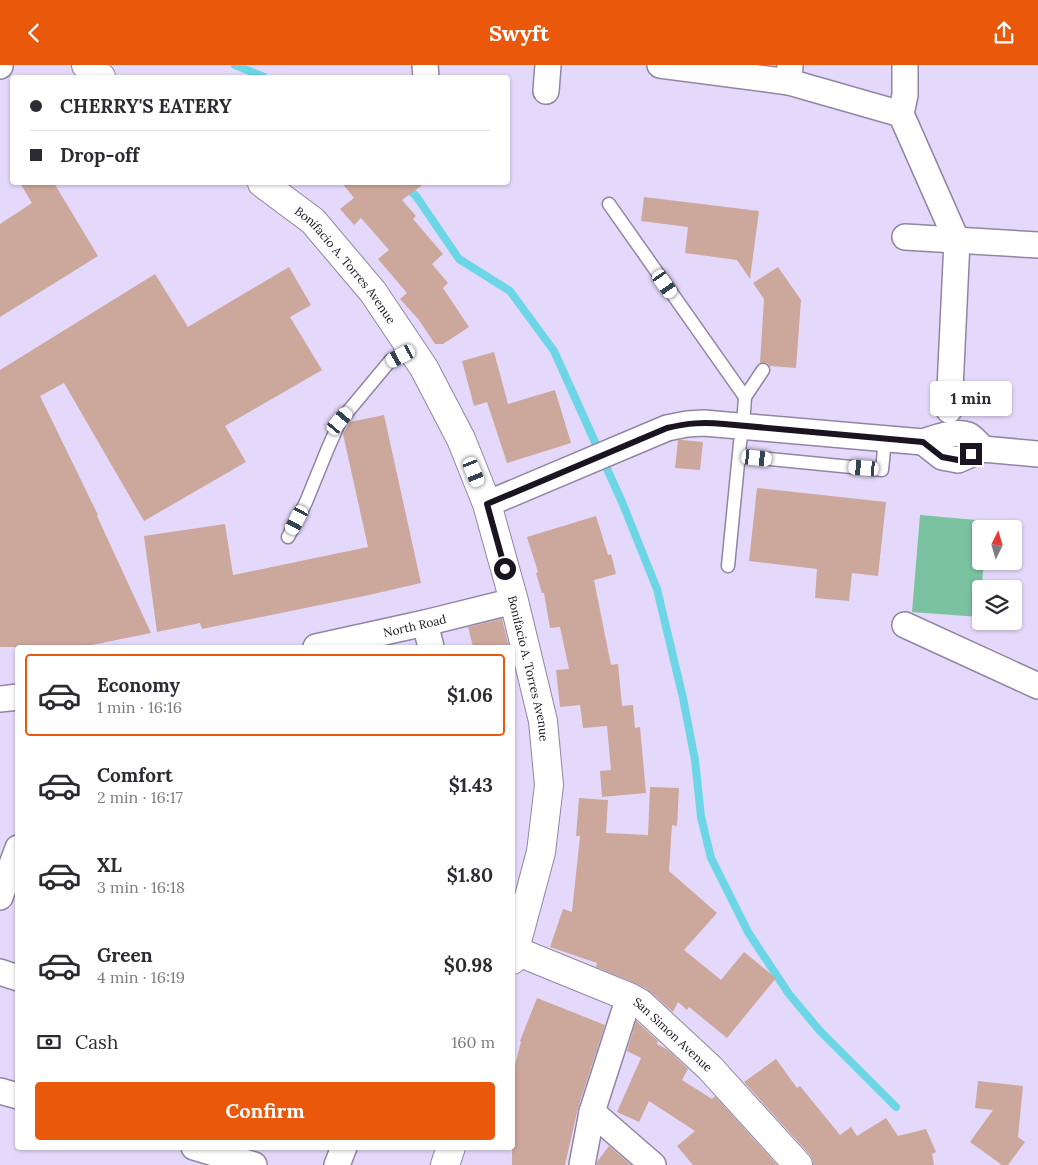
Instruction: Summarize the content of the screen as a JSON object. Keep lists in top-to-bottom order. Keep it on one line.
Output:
{"streets":{"street":["Bonifacio A. Torres Avenue","North Road","San Simon Avenue"]},"crossings":[["Bonifacio A. Torres Avenue","North Road"]],"north":"top","page":{"header":"Swyft","banner":["CHERRY'S EATERY","Drop-off"],"bubble":"1 min","list":[{"name":"Economy","note":"1 min · 16:16","value":"$1.06"},{"name":"Comfort","note":"2 min · 16:17","value":"$1.43"},{"name":"XL","note":"3 min · 16:18","value":"$1.80"},{"name":"Green","note":"4 min · 16:19","value":"$0.98"}],"pay":["Cash","160 m"],"buttons":"Confirm"}}
